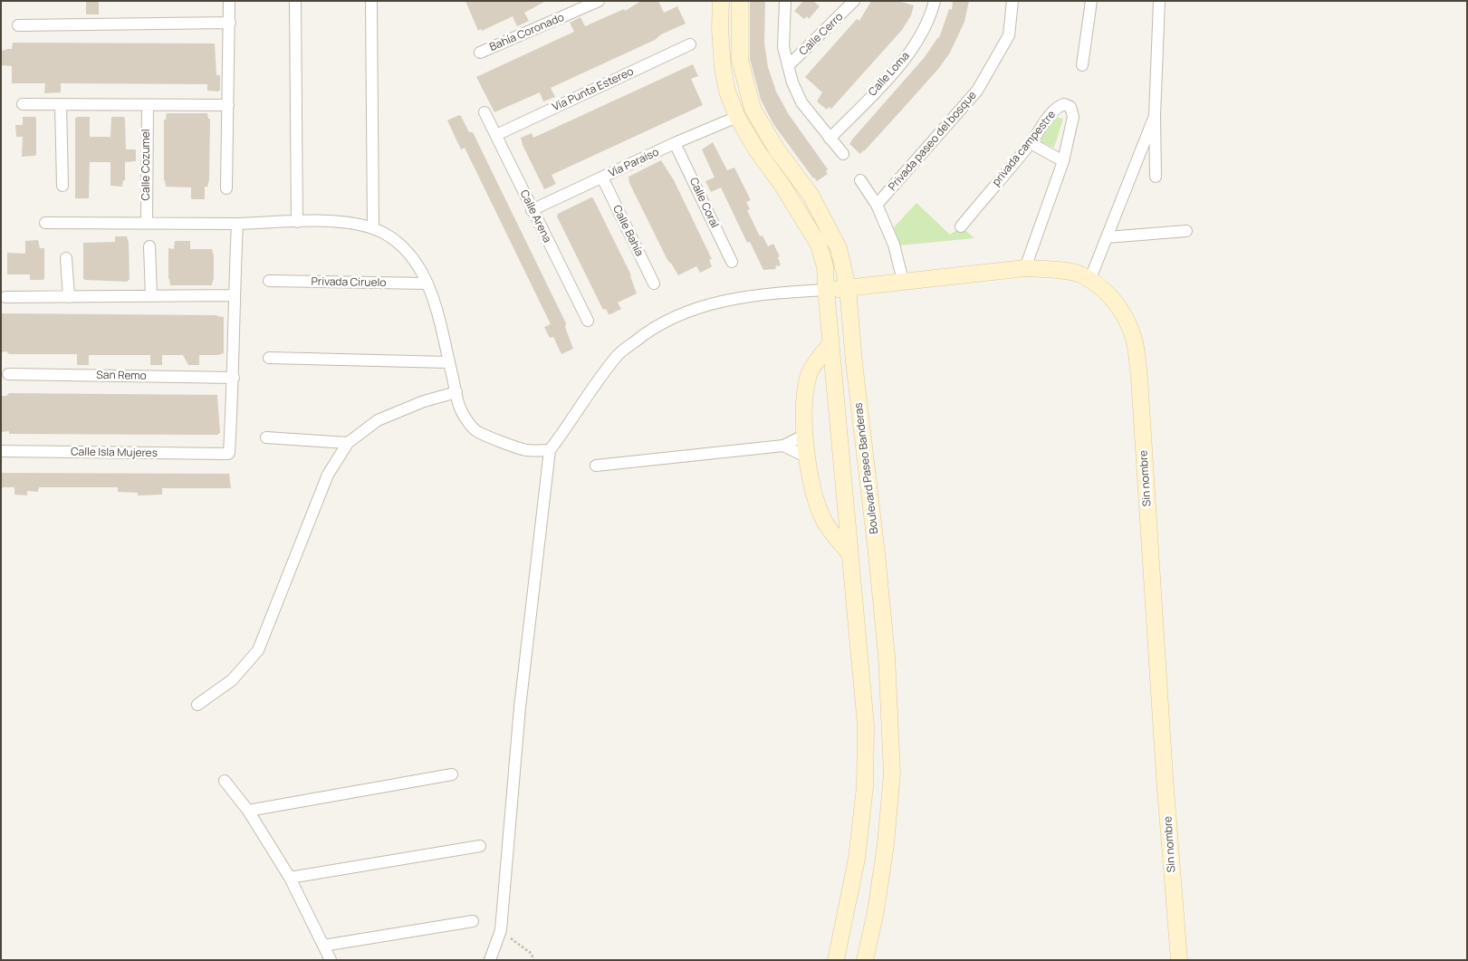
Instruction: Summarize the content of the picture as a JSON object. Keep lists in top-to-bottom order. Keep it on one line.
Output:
{"streets":{"main road":["Boulevard Paseo Banderas","Sin nombre"],"street":["Bahía Coronado","Calle Cerro","Calle Loma","Vía Punta Estereo","Privada paseo del bosque","privada campestre","Vía Paraiso","Calle Cozumel","Calle Coral","Calle Arena","Calle Bahía","Privada Ciruelo","San Remo","Calle Isla Mujeres"]},"crossings":[["Vía Punta Estereo","Calle Arena"],["privada campestre","Sin nombre"],["Vía Paraiso","Calle Coral"],["Vía Paraiso","Calle Arena"],["Vía Paraiso","Calle Bahía"],["Vía Paraiso","Boulevard Paseo Banderas"],["San Remo","Calle Isla Mujeres"],["Boulevard Paseo Banderas","Sin nombre"]]}
